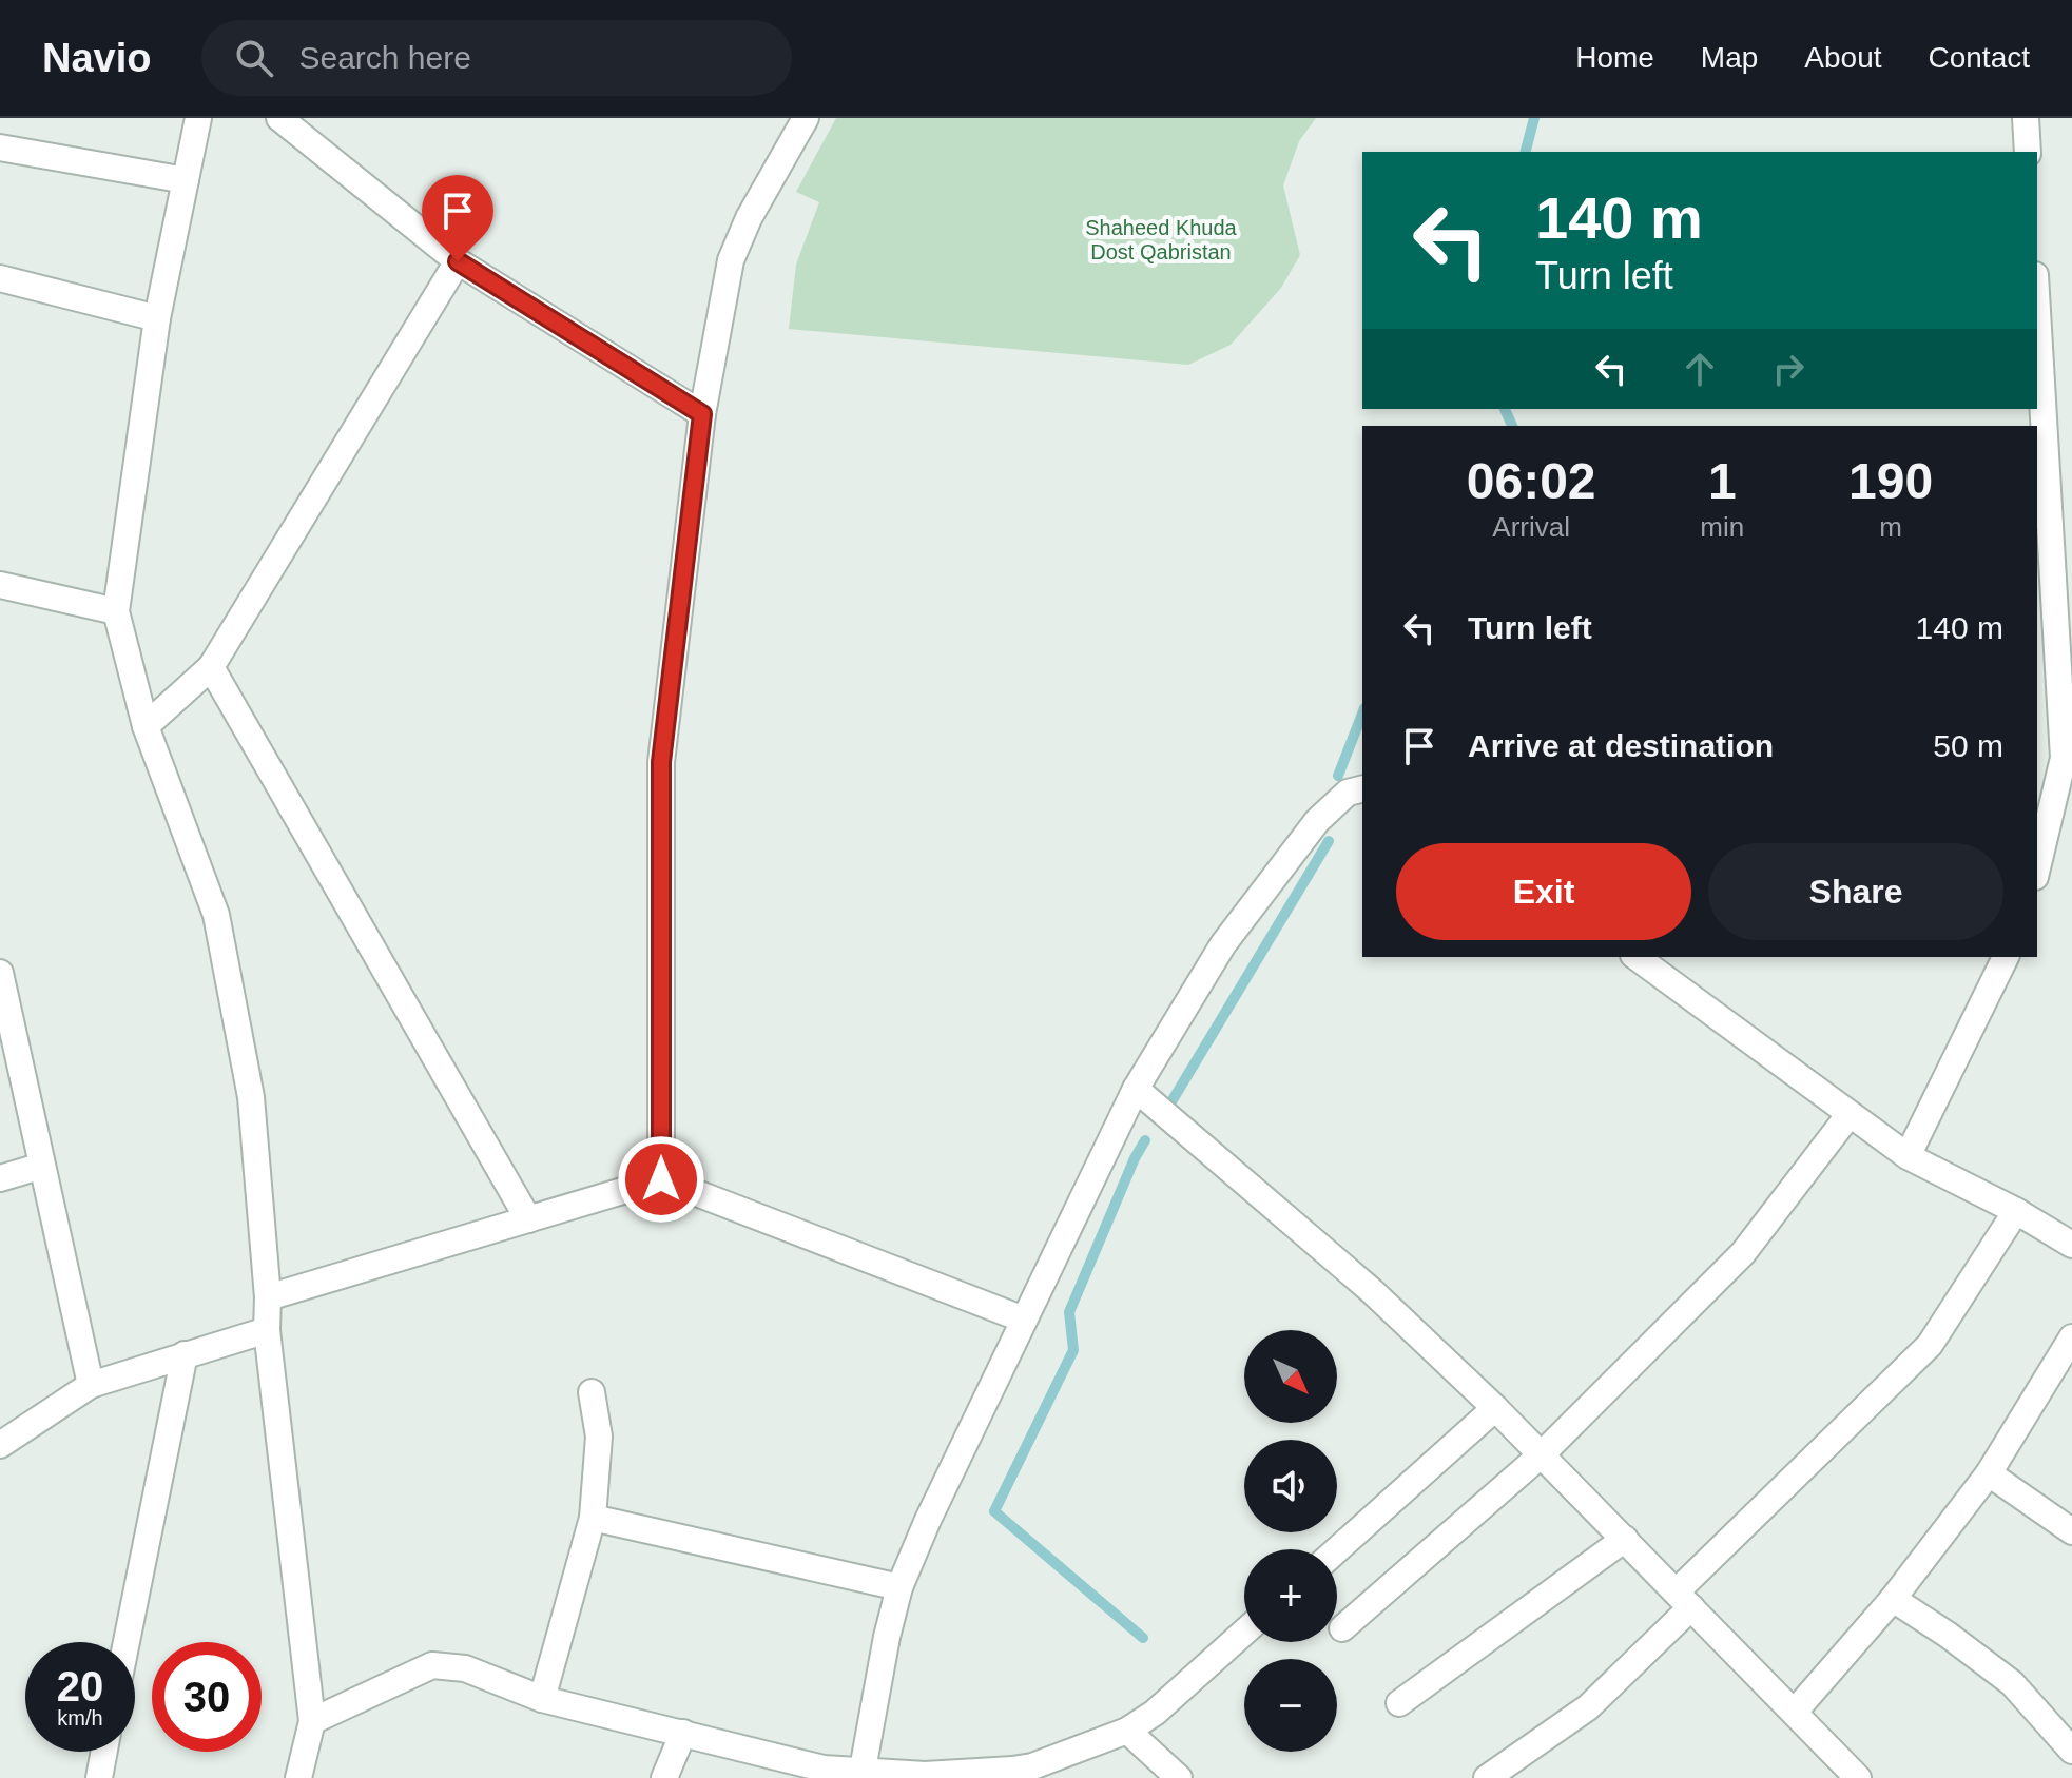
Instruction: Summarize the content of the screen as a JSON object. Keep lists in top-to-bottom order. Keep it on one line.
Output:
{"parks":["Shaheed Khuda Dost Qabristan"],"north":"bottom right","page":{"header":"Navio","search":"Search here","nav":["Home","Map","About","Contact"],"turn":["140 m","Turn left"],"eta":["06:02","Arrival","1","min","190","m"],"list":[{"name":"Turn left","value":"140 m"},{"name":"Arrive at destination","value":"50 m"}],"buttons":["Exit","Share"],"map_buttons":["+","−"],"speed":"20 km/h","limit":"30"}}
